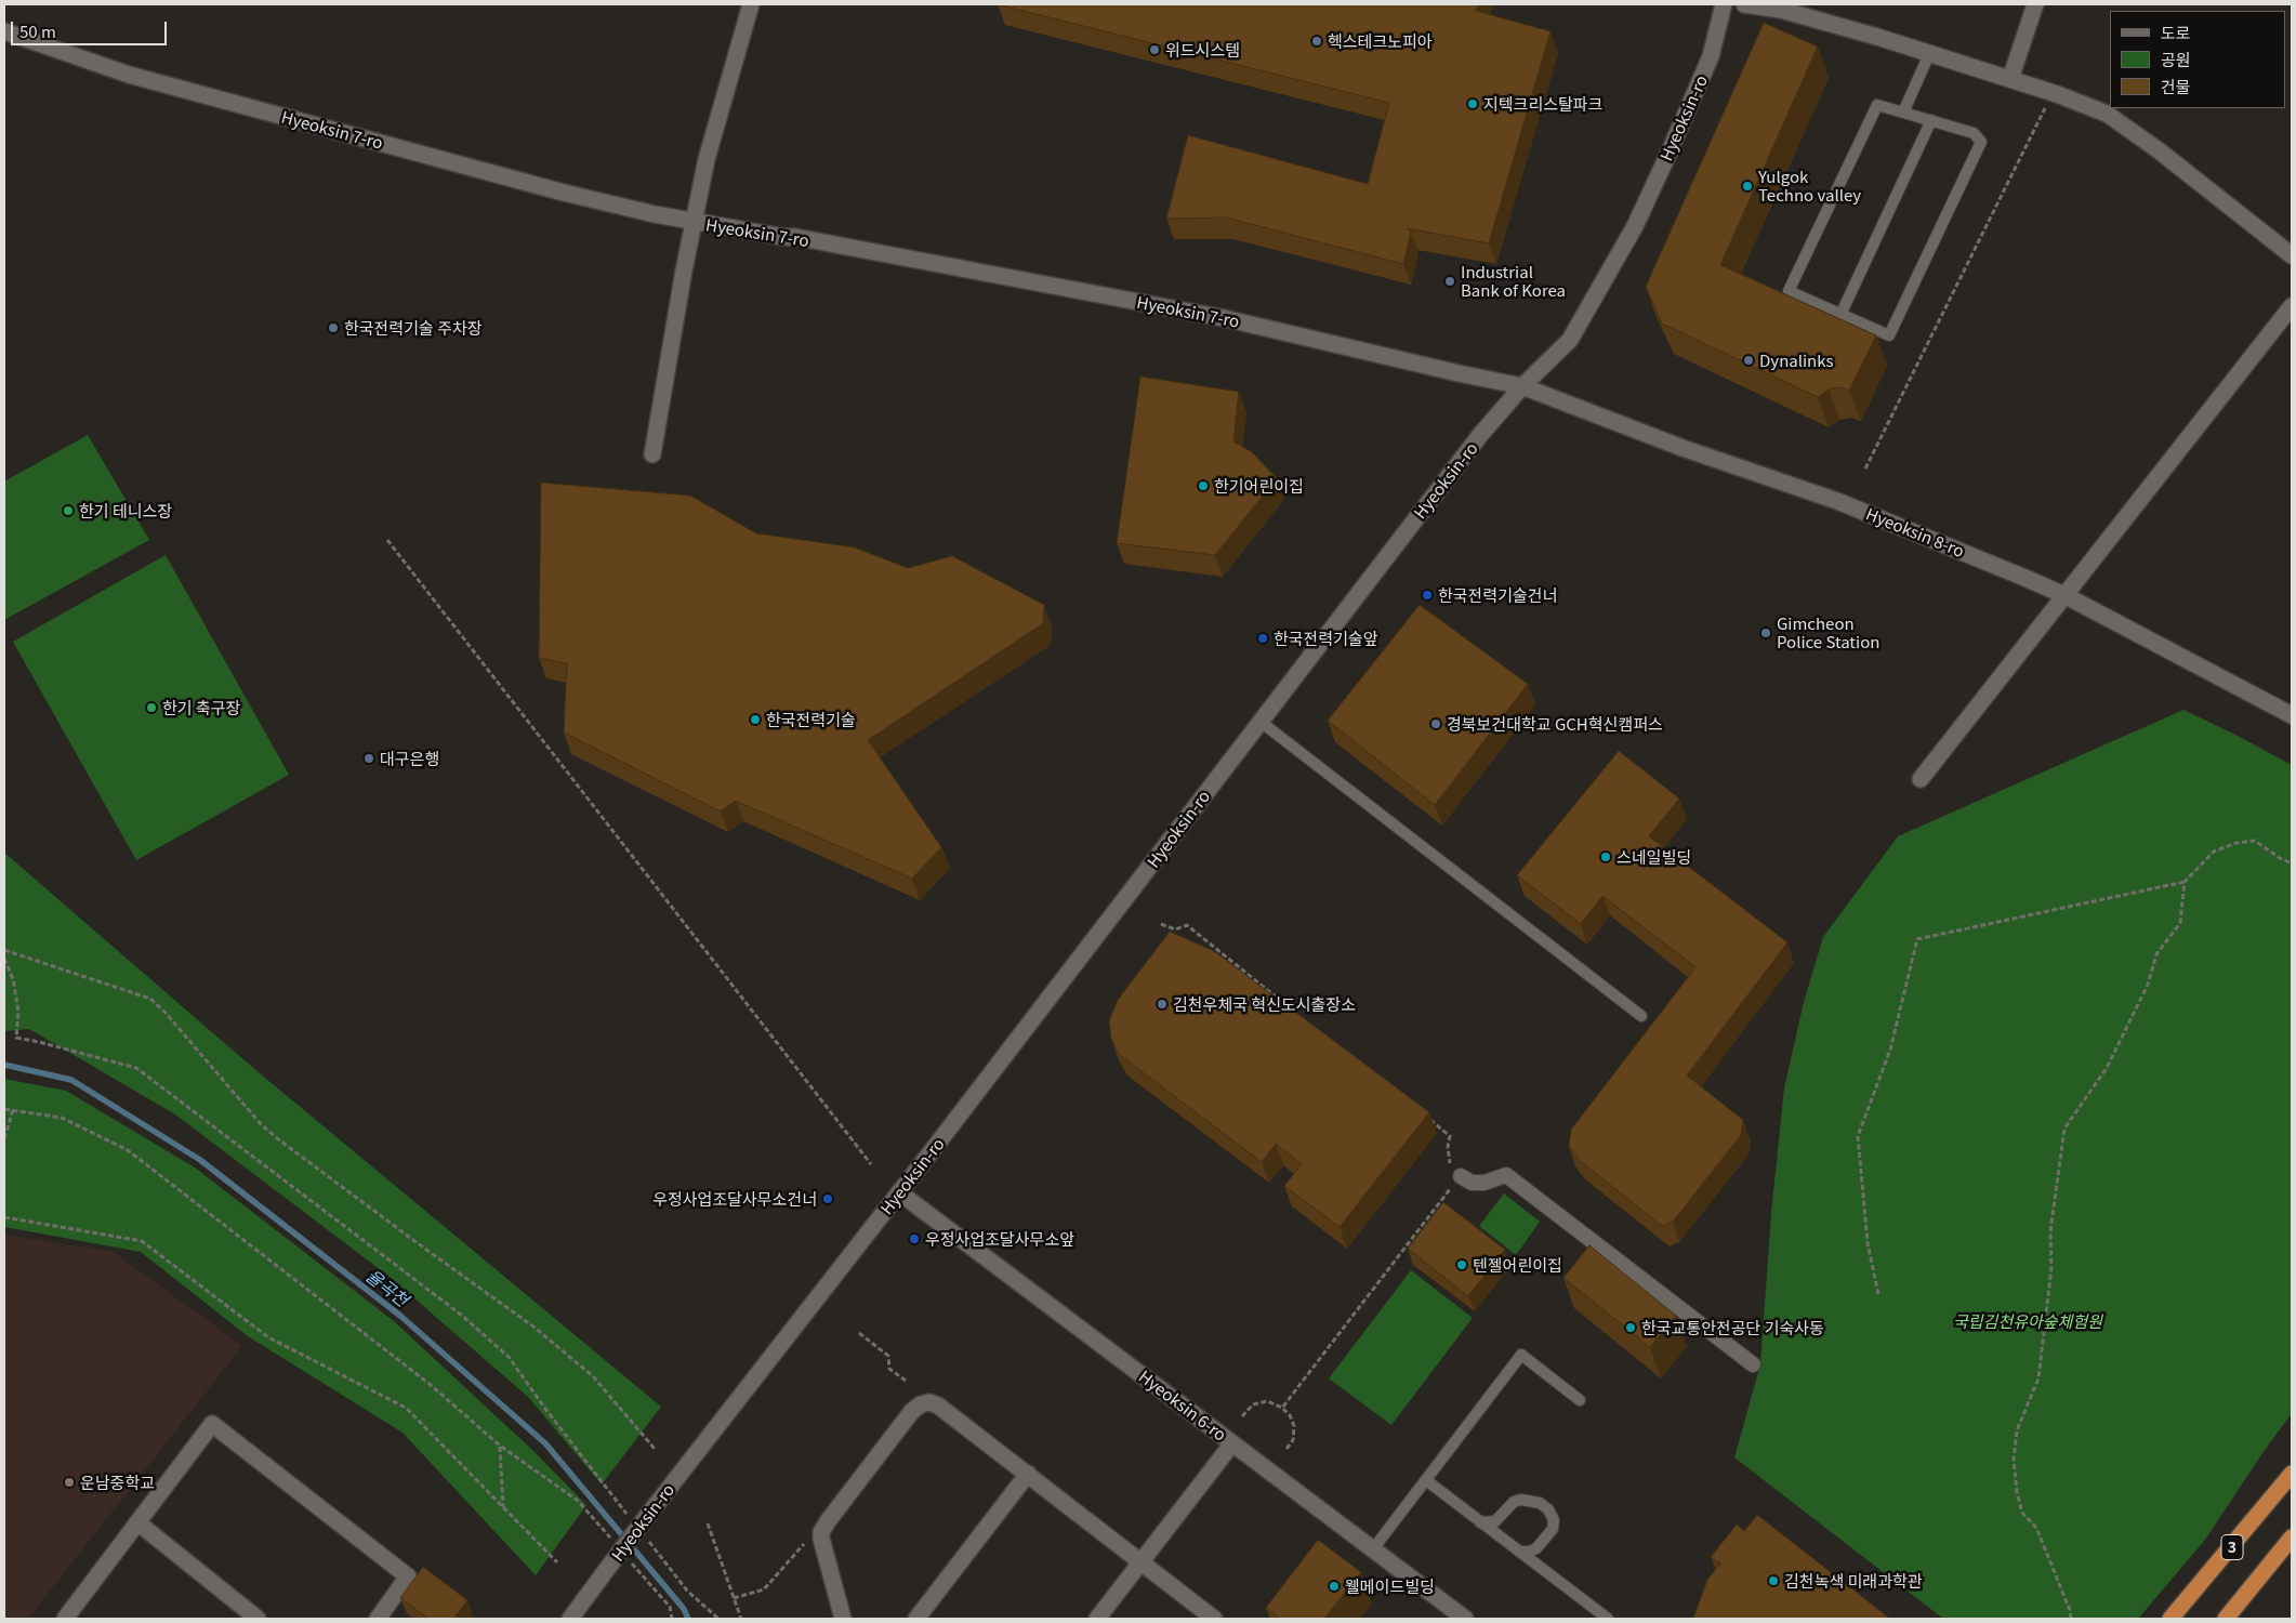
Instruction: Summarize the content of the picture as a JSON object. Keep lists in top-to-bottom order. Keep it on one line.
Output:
{"streets":{"highway":["3"],"street":["Hyeoksin-ro","Hyeoksin 7-ro","Hyeoksin 8-ro","Hyeoksin 6-ro"]},"crossings":[["Hyeoksin-ro","Hyeoksin 7-ro"],["Hyeoksin-ro","Hyeoksin 8-ro"],["Hyeoksin-ro","Hyeoksin 6-ro"],["Hyeoksin 7-ro","Hyeoksin 8-ro"]],"water":["율곡천"],"parks":["국립김천유아숲체험원"],"places":["헥스테크노피아","위드시스템","지텍크리스탈파크","Yulgok Techno valley","Industrial Bank of Korea","한국전력기술 주차장","Dynalinks","한기어린이집","한기 테니스장","한국전력기술건너","Gimcheon Police Station","한국전력기술앞","한기 축구장","한국전력기술","경북보건대학교 GCH혁신캠퍼스","대구은행","스네일빌딩","김천우체국 혁신도시출장소","우정사업조달사무소건너","우정사업조달사무소앞","텐젤어린이집","한국교통안전공단 기숙사동","운남중학교","김천녹색 미래과학관","웰메이드빌딩"],"legend":["도로","공원","건물"],"scale_bar":"50 m"}
